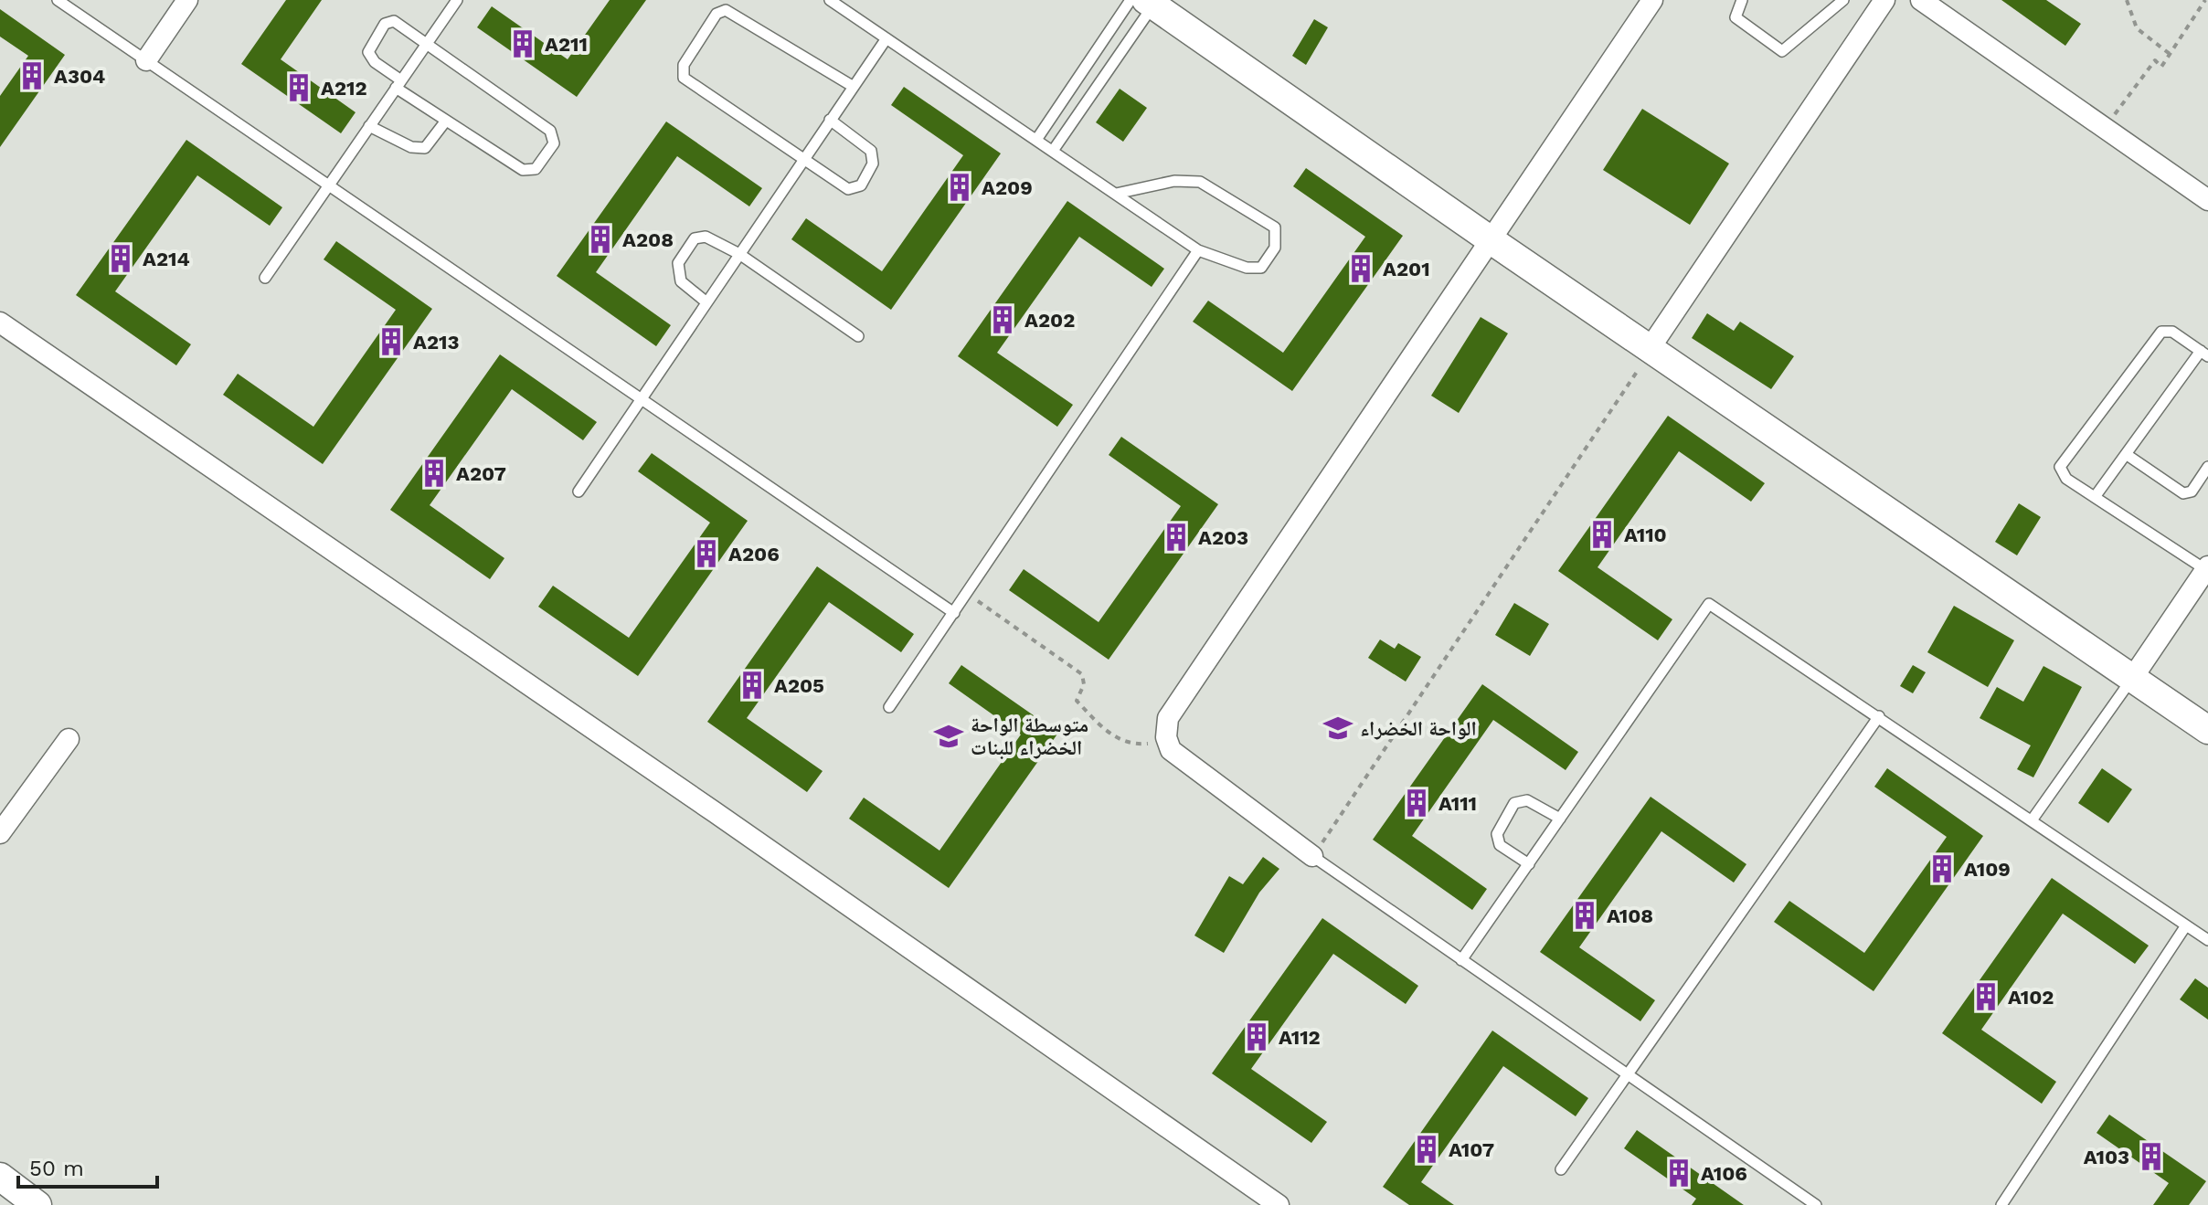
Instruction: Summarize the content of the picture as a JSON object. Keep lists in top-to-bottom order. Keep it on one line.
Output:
{"places":{"building":["A211","A304","A212","A209","A208","A214","A201","A202","A213","A207","A110","A203","A206","A205","A111","A109","A108","A102","A112","A107","A103","A106"],"school or university":["الواحة الخضراء","متوسطة الواحة الخضراء للبنات"]},"scale_bar":"50 m"}
